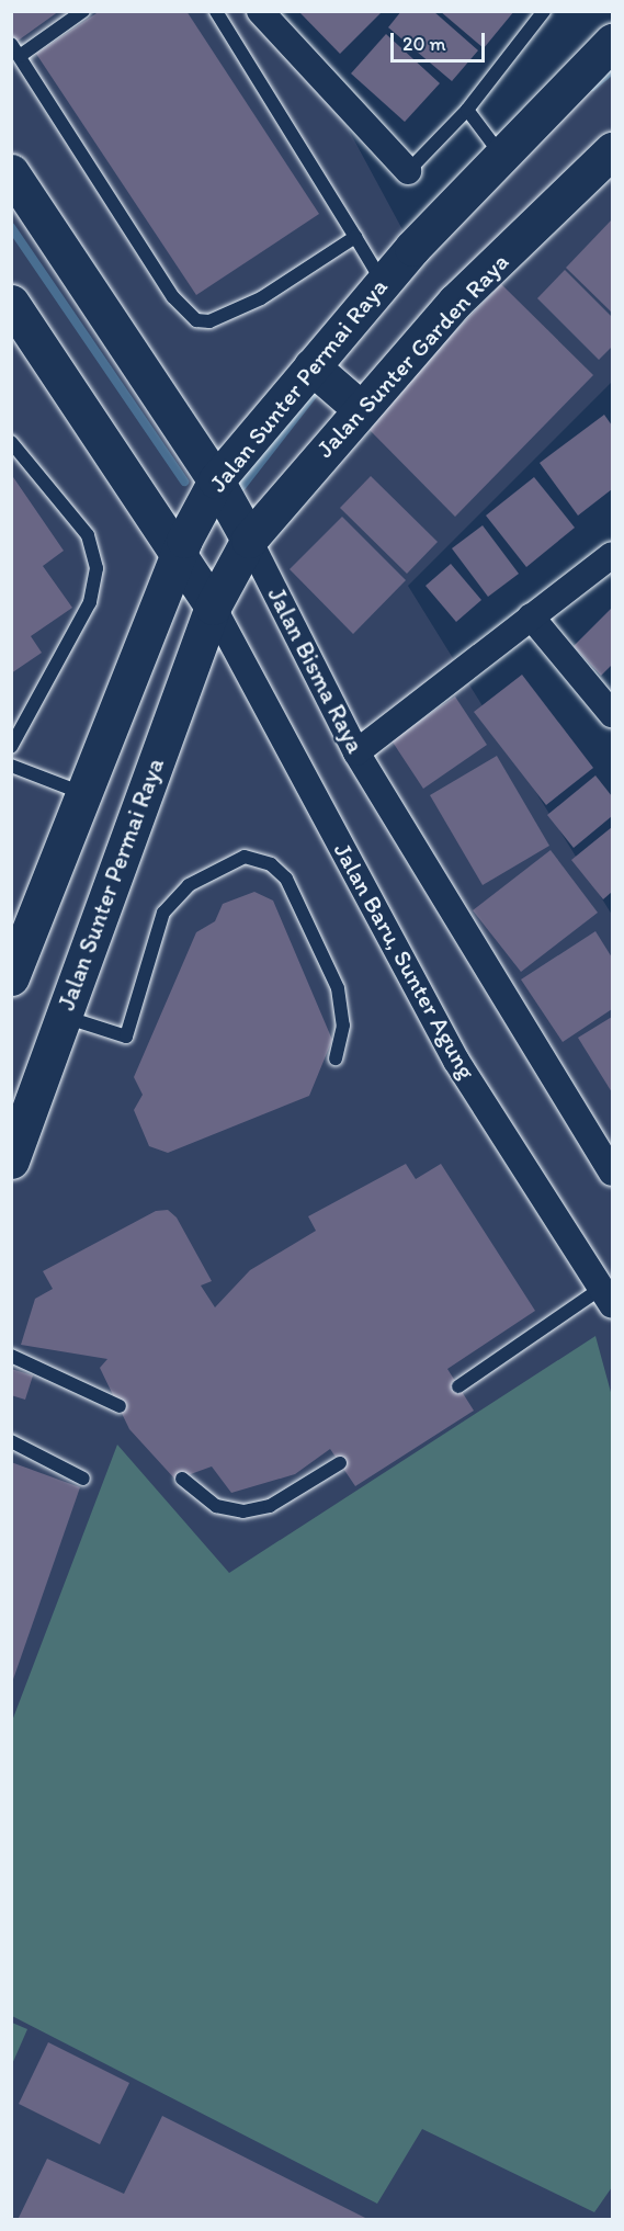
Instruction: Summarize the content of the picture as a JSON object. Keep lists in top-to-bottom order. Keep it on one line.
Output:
{"streets":{"street":["Jalan Sunter Garden Raya","Jalan Sunter Permai Raya","Jalan Bisma Raya","Jalan Baru, Sunter Agung"]},"crossings":[["Jalan Sunter Garden Raya","Jalan Sunter Permai Raya"],["Jalan Sunter Garden Raya","Jalan Bisma Raya"],["Jalan Sunter Permai Raya","Jalan Bisma Raya"],["Jalan Sunter Permai Raya","Jalan Baru, Sunter Agung"]],"scale_bar":"20 m"}
